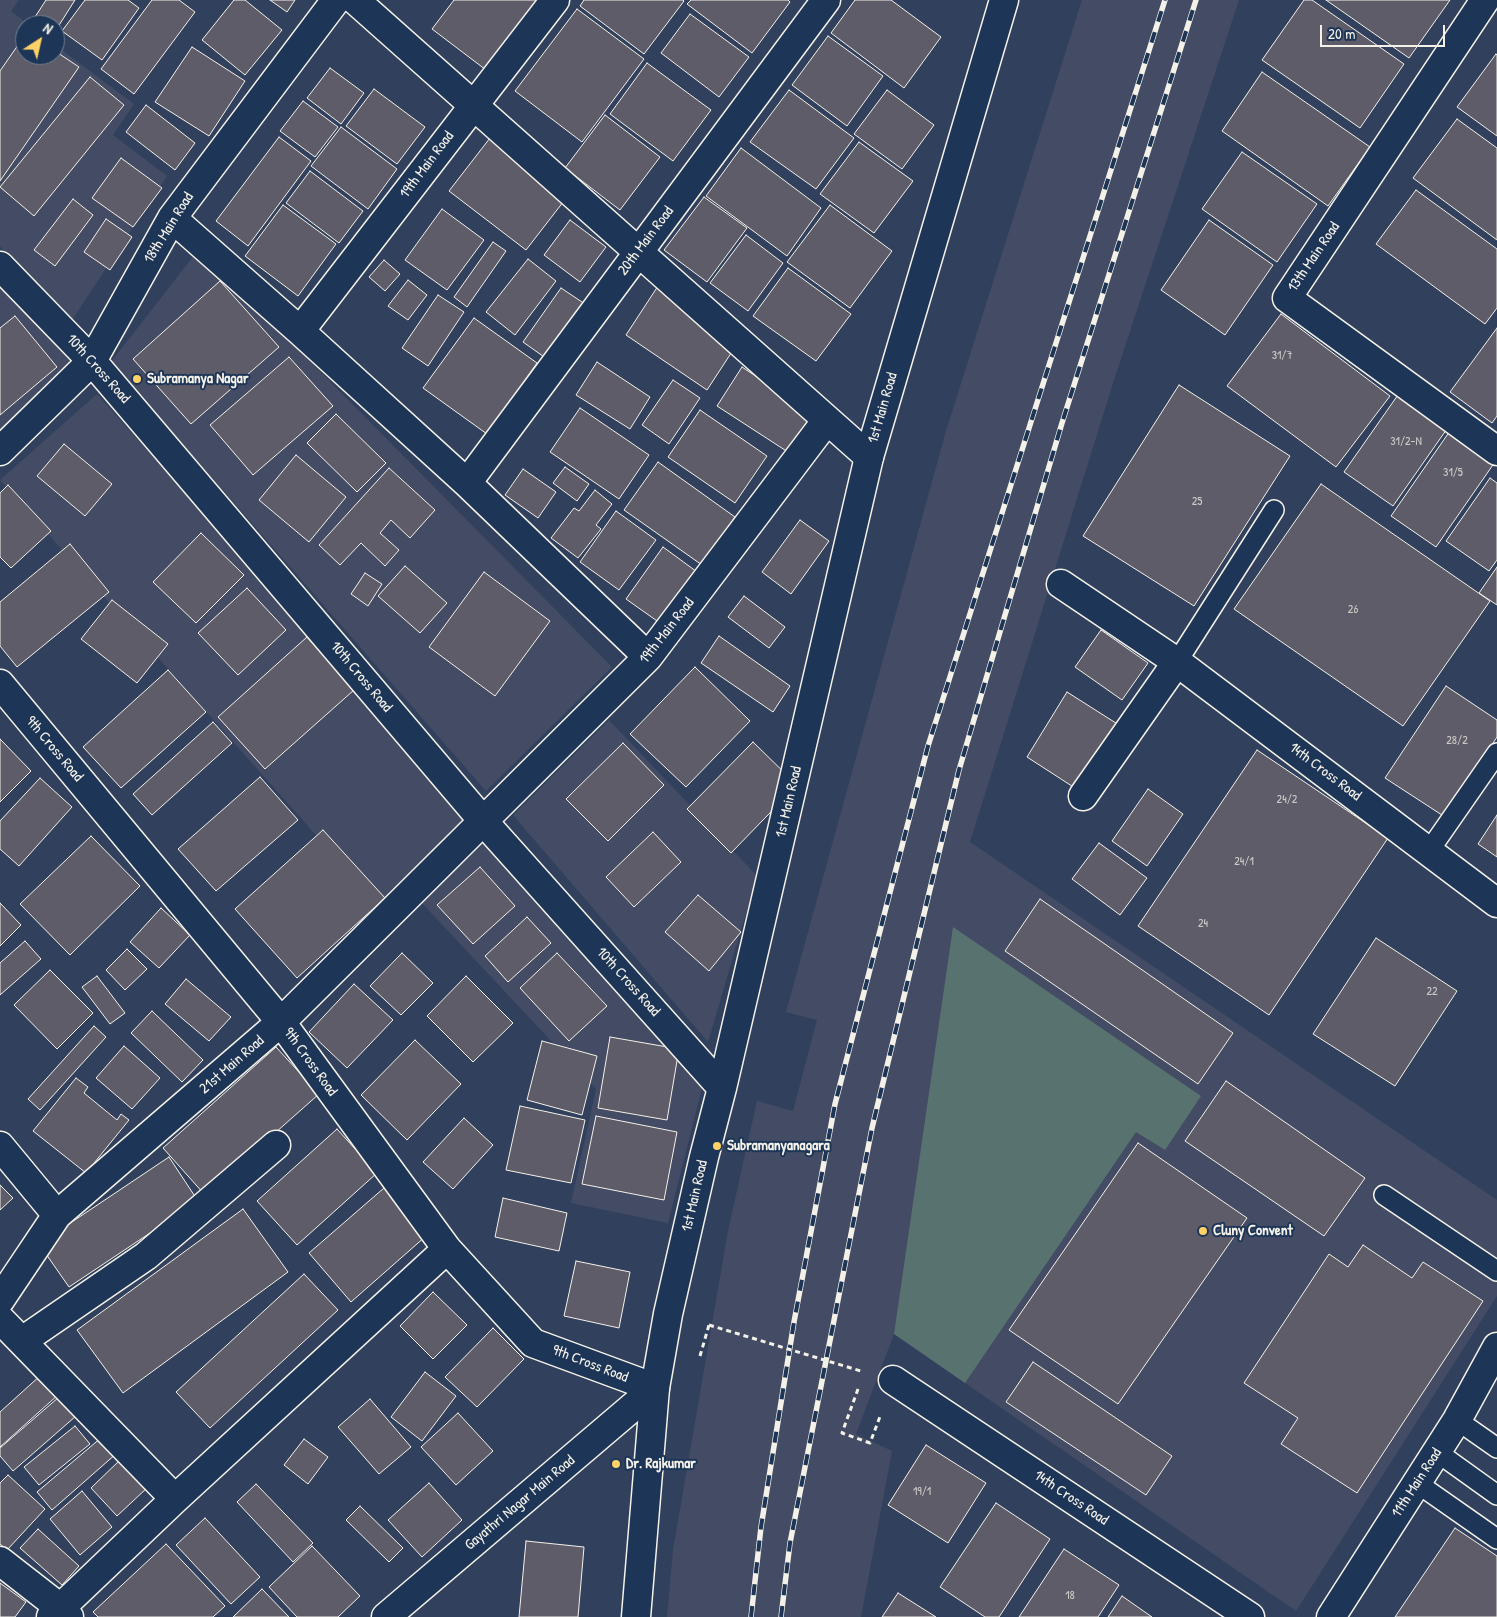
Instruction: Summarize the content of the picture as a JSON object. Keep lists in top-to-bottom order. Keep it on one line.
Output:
{"streets":{"street":["19th Main Road","18th Main Road","20th Main Road","13th Main Road","10th Cross Road","1st Main Road","9th Cross Road","14th Cross Road","21st Main Road","11th Main Road","Gayathri Nagar Main Road"]},"crossings":[["19th Main Road","10th Cross Road"],["19th Main Road","21st Main Road"],["18th Main Road","10th Cross Road"],["10th Cross Road","1st Main Road"],["10th Cross Road","21st Main Road"],["1st Main Road","9th Cross Road"],["1st Main Road","Gayathri Nagar Main Road"],["9th Cross Road","21st Main Road"],["9th Cross Road","Gayathri Nagar Main Road"]],"places":["Subramanya Nagar","Subramanyanagara","Cluny Convent","Dr. Rajkumar"],"house_numbers":["31/7","31/2-N","31/5","25","26","28/2","24/2","24/1","24","22","19/1","18"],"scale_bar":"20 m","north":"top right"}
